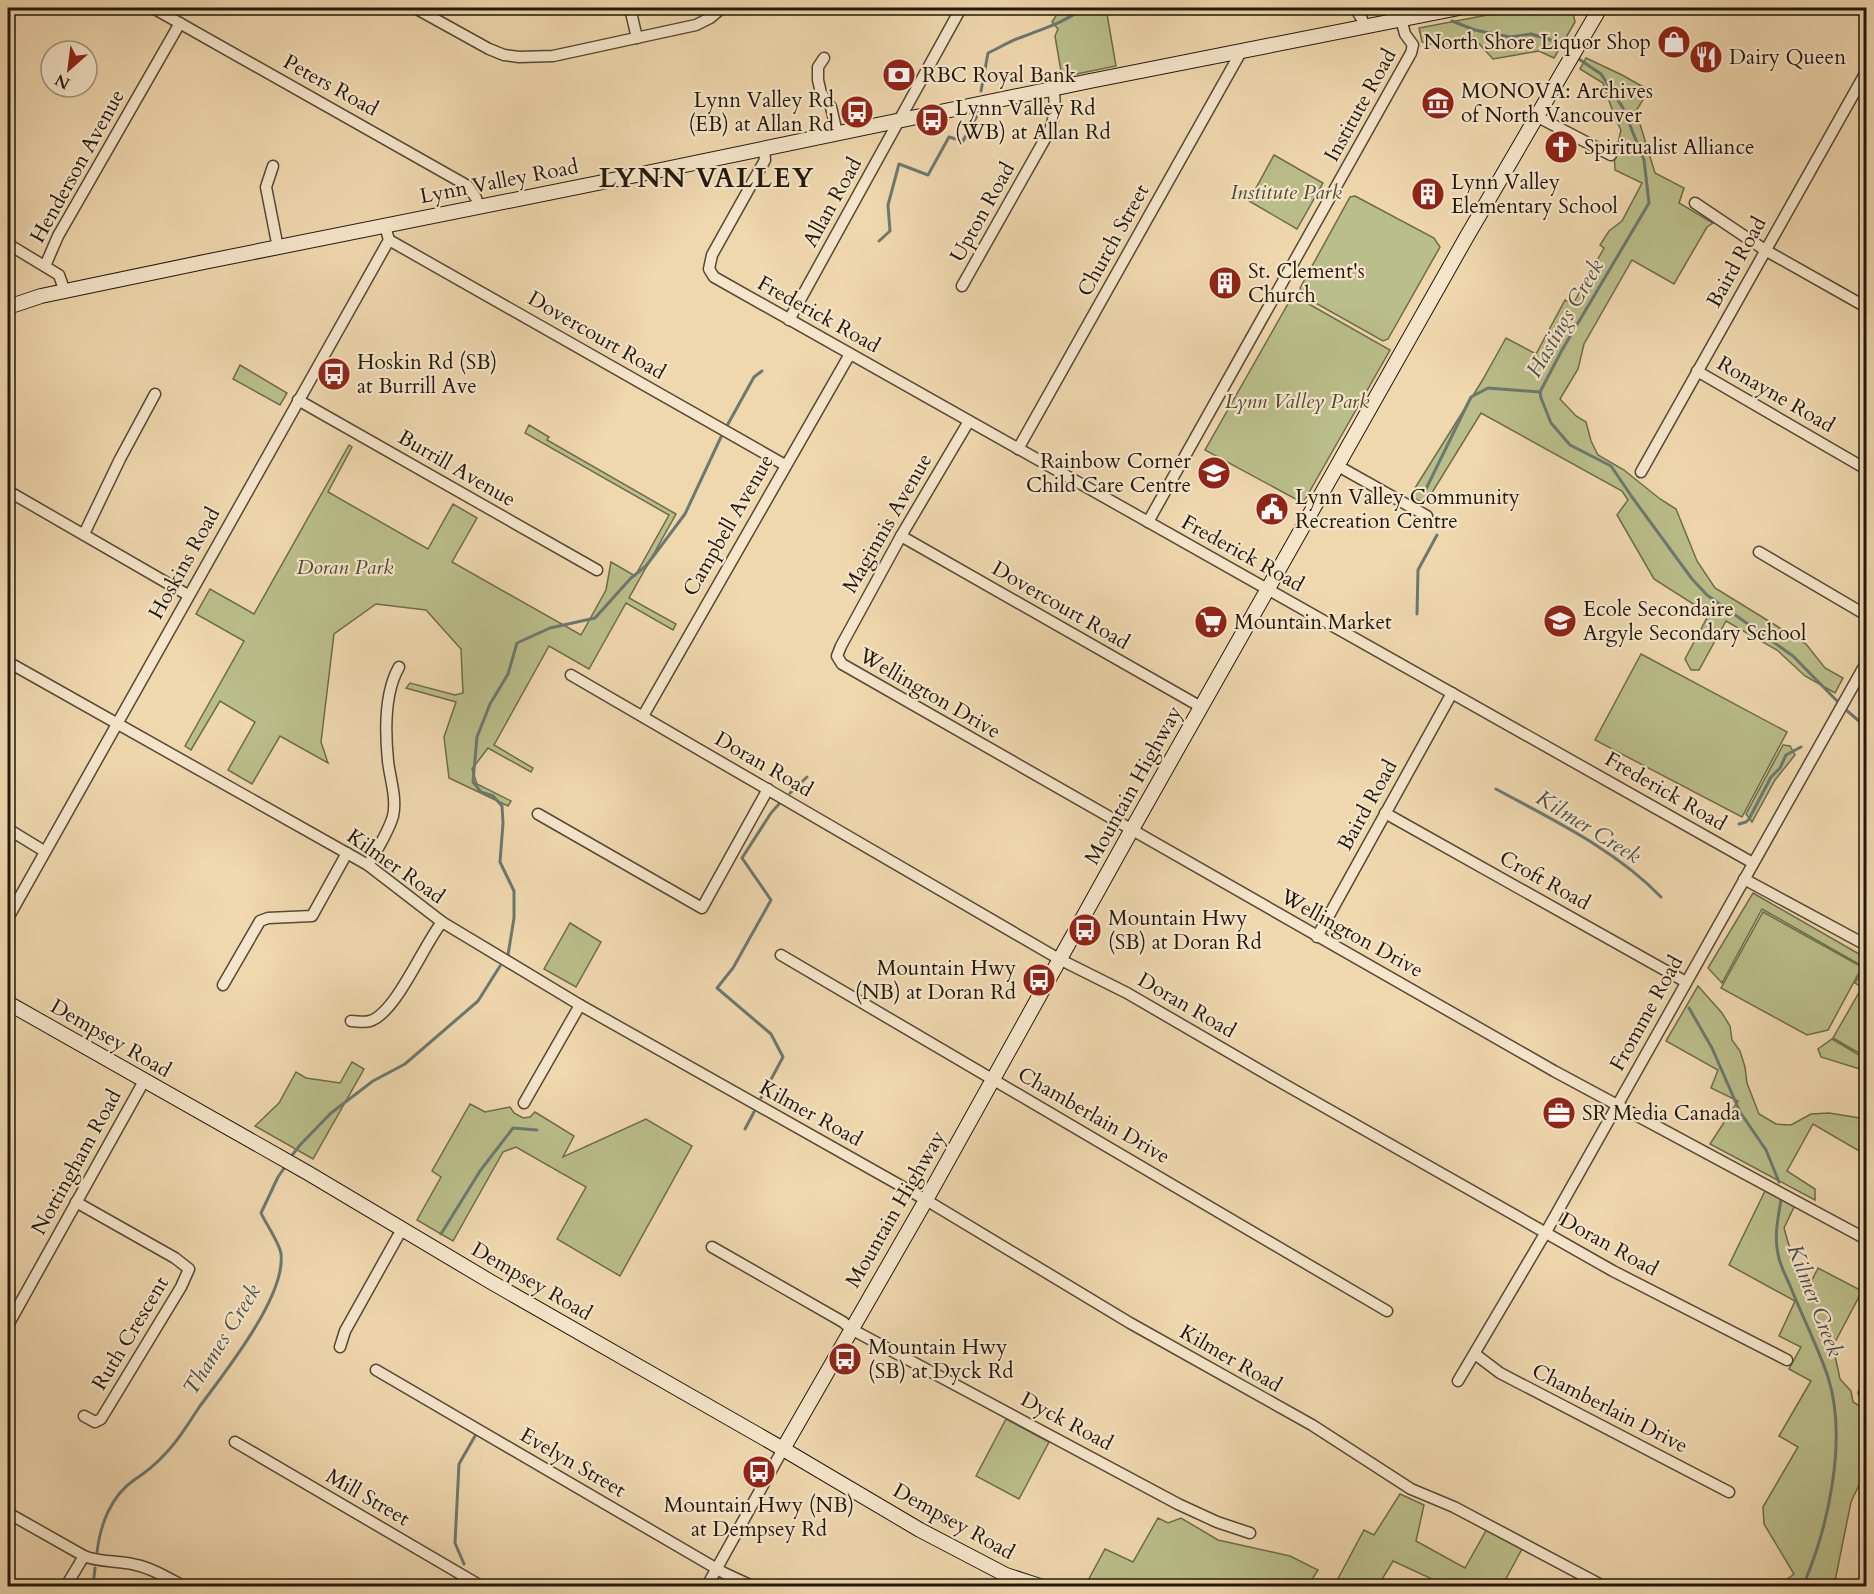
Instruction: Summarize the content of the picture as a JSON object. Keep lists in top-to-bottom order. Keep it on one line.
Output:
{"streets":{"street":["Peters Road","Institute Road","Henderson Avenue","Lynn Valley Road","Allan Road","Upton Road","Church Street","Baird Road","Frederick Road","Dovercourt Road","Ronayne Road","Burrill Avenue","Maginnis Avenue","Campbell Avenue","Hoskins Road","Wellington Drive","Doran Road","Mountain Highway","Kilmer Road","Croft Road","Fromme Road","Dempsey Road","Chamberlain Drive","Nottingham Road","Ruth Crescent","Dyck Road","Evelyn Street","Mill Street"]},"crossings":[["Peters Road","Henderson Avenue"],["Peters Road","Lynn Valley Road"],["Institute Road","Lynn Valley Road"],["Institute Road","Frederick Road"],["Lynn Valley Road","Allan Road"],["Lynn Valley Road","Upton Road"],["Lynn Valley Road","Church Street"],["Lynn Valley Road","Frederick Road"],["Lynn Valley Road","Dovercourt Road"],["Lynn Valley Road","Hoskins Road"],["Allan Road","Frederick Road"],["Church Street","Frederick Road"],["Baird Road","Frederick Road"],["Baird Road","Ronayne Road"],["Baird Road","Wellington Drive"],["Baird Road","Croft Road"],["Frederick Road","Maginnis Avenue"],["Frederick Road","Campbell Avenue"],["Frederick Road","Mountain Highway"],["Frederick Road","Fromme Road"],["Dovercourt Road","Maginnis Avenue"],["Dovercourt Road","Campbell Avenue"],["Dovercourt Road","Hoskins Road"],["Dovercourt Road","Mountain Highway"],["Burrill Avenue","Hoskins Road"],["Maginnis Avenue","Wellington Drive"],["Campbell Avenue","Doran Road"],["Hoskins Road","Kilmer Road"],["Wellington Drive","Mountain Highway"],["Wellington Drive","Fromme Road"],["Doran Road","Mountain Highway"],["Doran Road","Fromme Road"],["Mountain Highway","Kilmer Road"],["Mountain Highway","Dempsey Road"],["Mountain Highway","Chamberlain Drive"],["Mountain Highway","Dyck Road"],["Mountain Highway","Evelyn Street"],["Croft Road","Fromme Road"],["Fromme Road","Chamberlain Drive"],["Dempsey Road","Nottingham Road"],["Nottingham Road","Ruth Crescent"]],"districts":["LYNN VALLEY"],"water":["Hastings Creek","Kilmer Creek","Thames Creek"],"parks":["Institute Park","Lynn Valley Park","Doran Park"],"places":{"shop":["North Shore Liquor Shop"],"restaurant":["Dairy Queen"],"bank":["RBC Royal Bank"],"museum":["MONOVA: Archives of North Vancouver"],"bus stop":["Lynn Valley Rd (EB) at Allan Rd","Lynn Valley Rd (WB) at Allan Rd","Hoskin Rd (SB) at Burrill Ave","Mountain Hwy (SB) at Doran Rd","Mountain Hwy (NB) at Doran Rd","Mountain Hwy (SB) at Dyck Rd","Mountain Hwy (NB) at Dempsey Rd"],"church":["Spiritualist Alliance"],"building":["Lynn Valley Elementary School","St. Clement's Church"],"school or university":["Rainbow Corner Child Care Centre","Ecole Secondaire Argyle Secondary School"],"public building":["Lynn Valley Community Recreation Centre"],"supermarket":["Mountain Market"],"office":["SR Media Canada"]},"north":"bottom left"}
